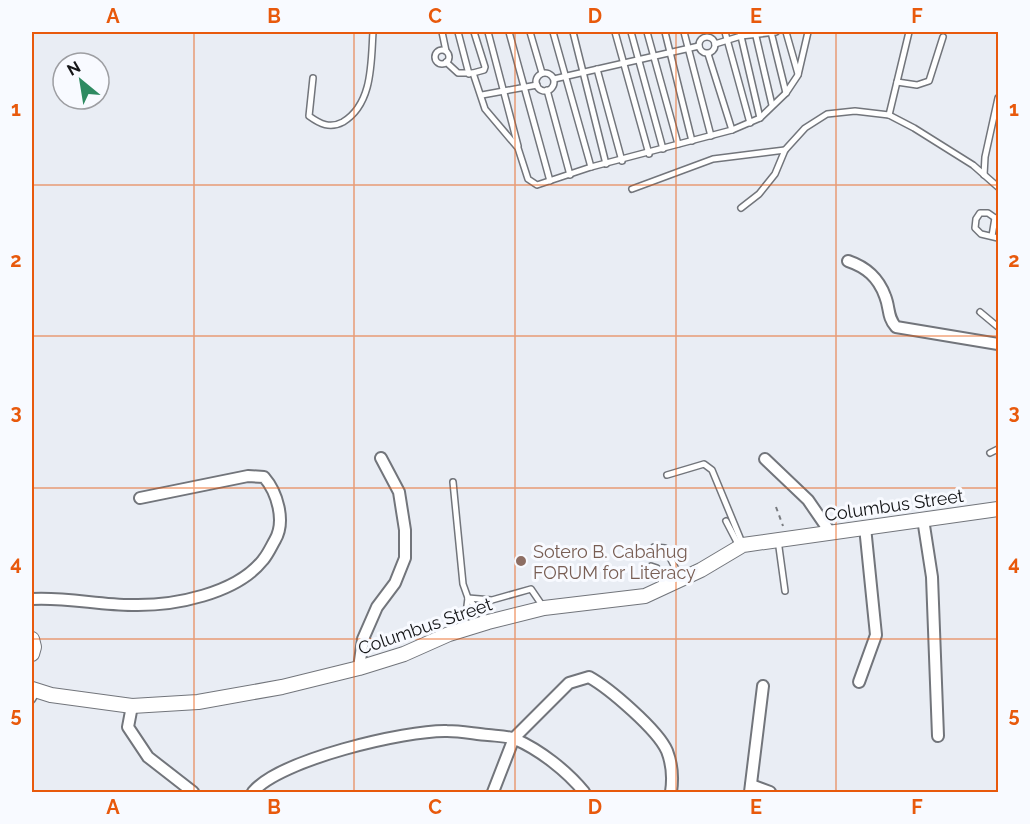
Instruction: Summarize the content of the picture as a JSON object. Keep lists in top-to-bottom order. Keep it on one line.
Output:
{"streets":{"street":["Columbus Street"]},"places":["Sotero B. Cabahug FORUM for Literacy"],"north":"top left","grid":{"columns":["A","B","C","D","E","F"],"rows":["1","2","3","4","5"]}}
